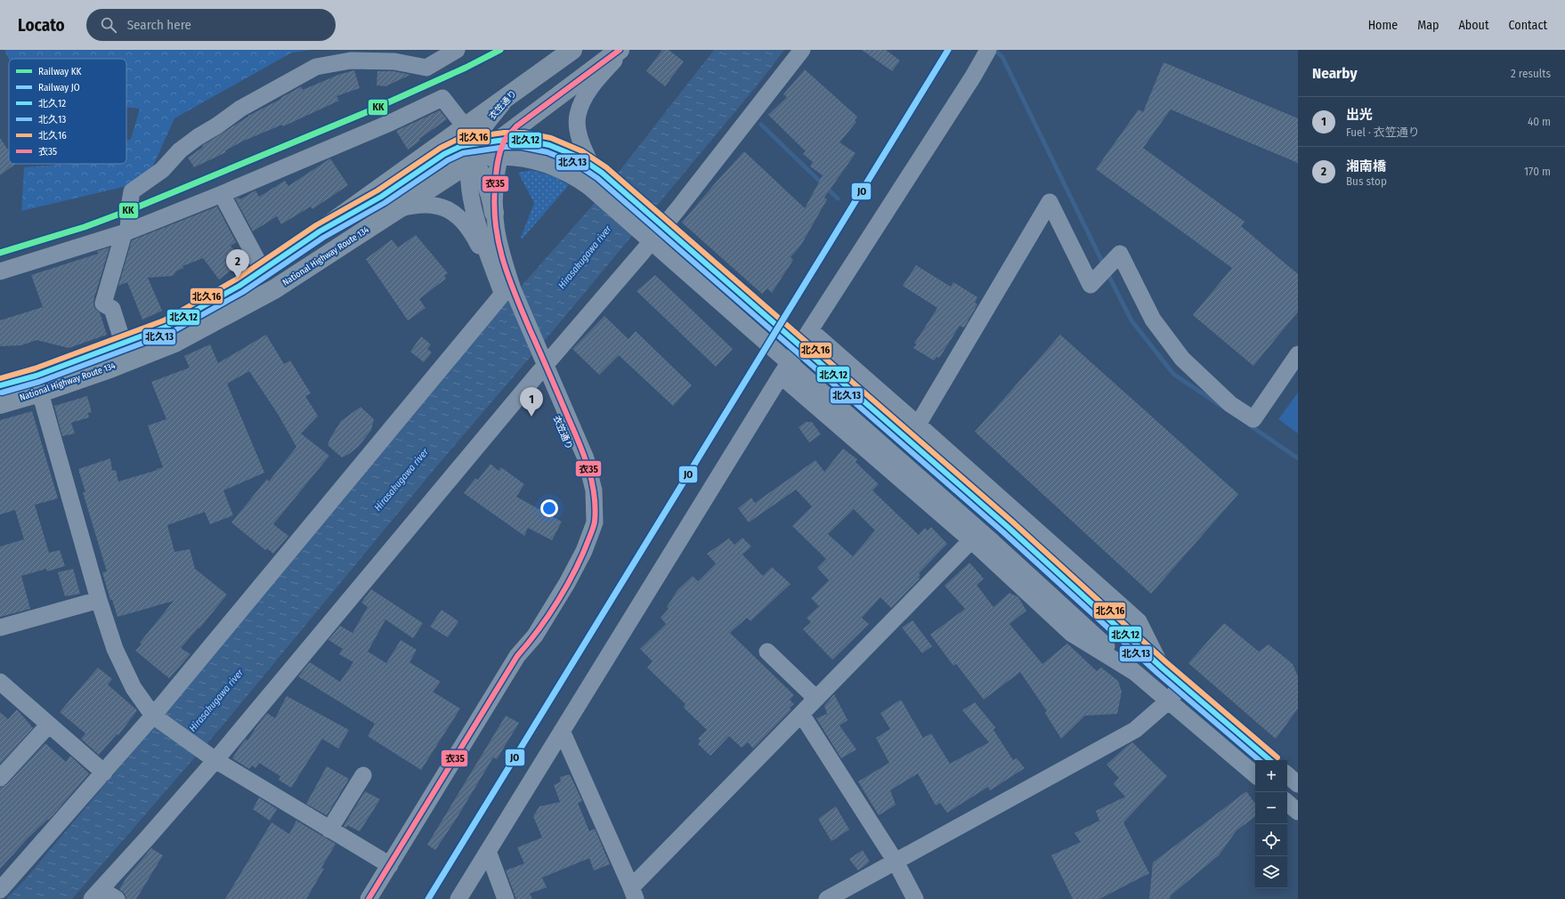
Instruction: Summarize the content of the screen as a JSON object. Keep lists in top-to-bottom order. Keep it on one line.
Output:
{"streets":{"highway":["National Highway Route 134"],"street":["衣笠通り"]},"crossings":[["衣笠通り","National Highway Route 134"]],"water":["Hirasakugawa river"],"lines":["rail line KK","rail line JO","transit line 衣35","transit line 北久16","transit line 北久12","transit line 北久13"],"legend":["Railway KK","Railway JO","北久12","北久13","北久16","衣35"],"page":{"header":"Locato","search":"Search here","nav":["Home","Map","About","Contact"],"heading":["Nearby","2 results"],"list":[{"mark":"1","name":"出光","note":"Fuel · 衣笠通り","value":"40 m"},{"mark":"2","name":"湘南橋","note":"Bus stop","value":"170 m"}],"pins":["2","1"],"map_buttons":["+","−"]}}
